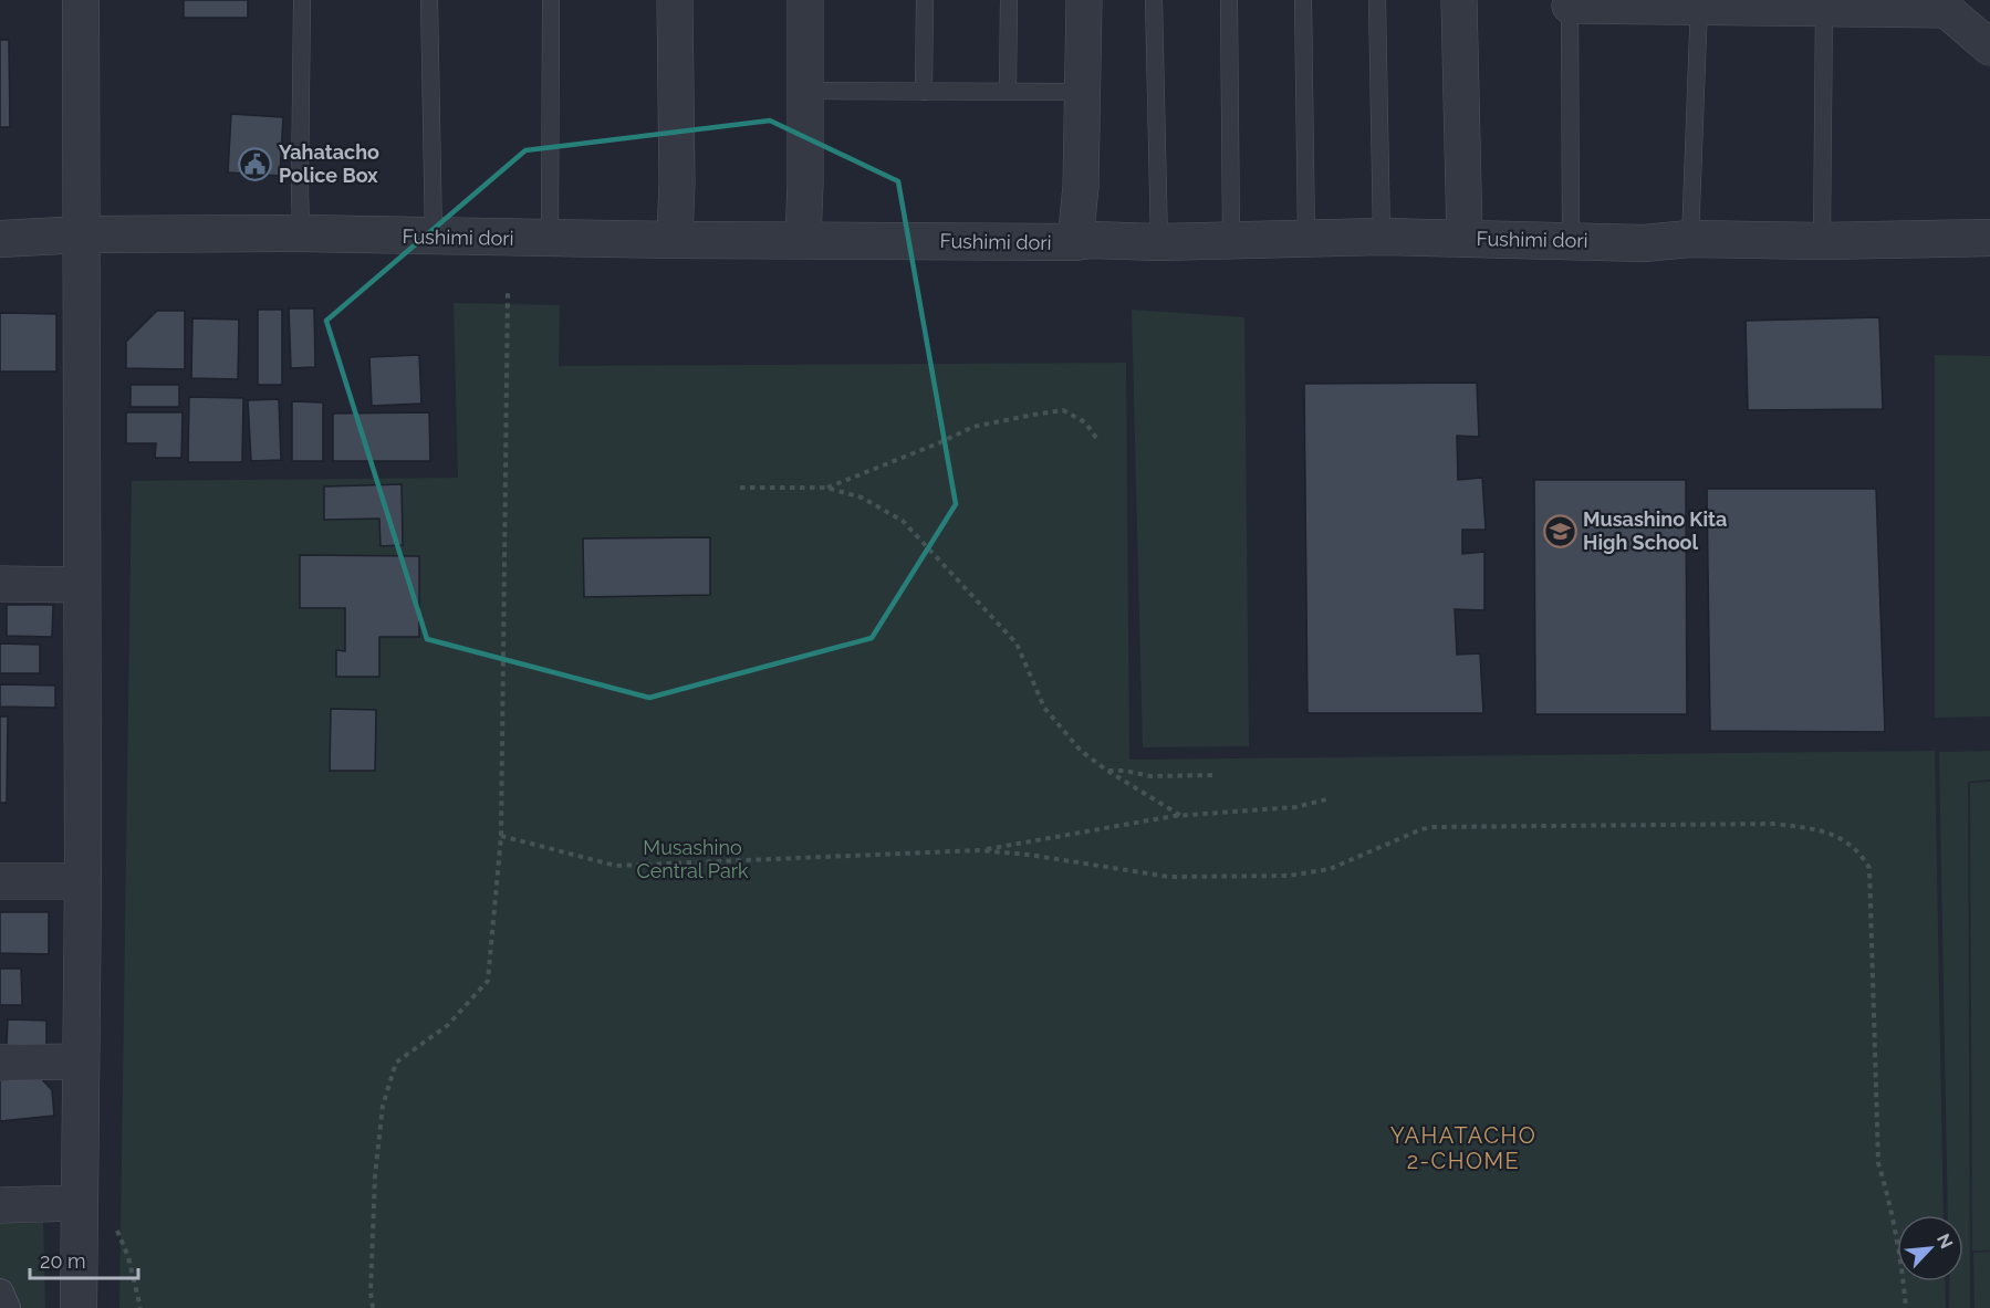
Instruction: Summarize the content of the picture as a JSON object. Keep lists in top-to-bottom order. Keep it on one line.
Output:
{"streets":{"street":["Fushimi dori"]},"districts":["YAHATACHO 2-CHOME"],"parks":["Musashino Central Park"],"places":{"public building":["Yahatacho Police Box"],"school or university":["Musashino Kita High School"]},"scale_bar":"20 m","north":"top right"}
